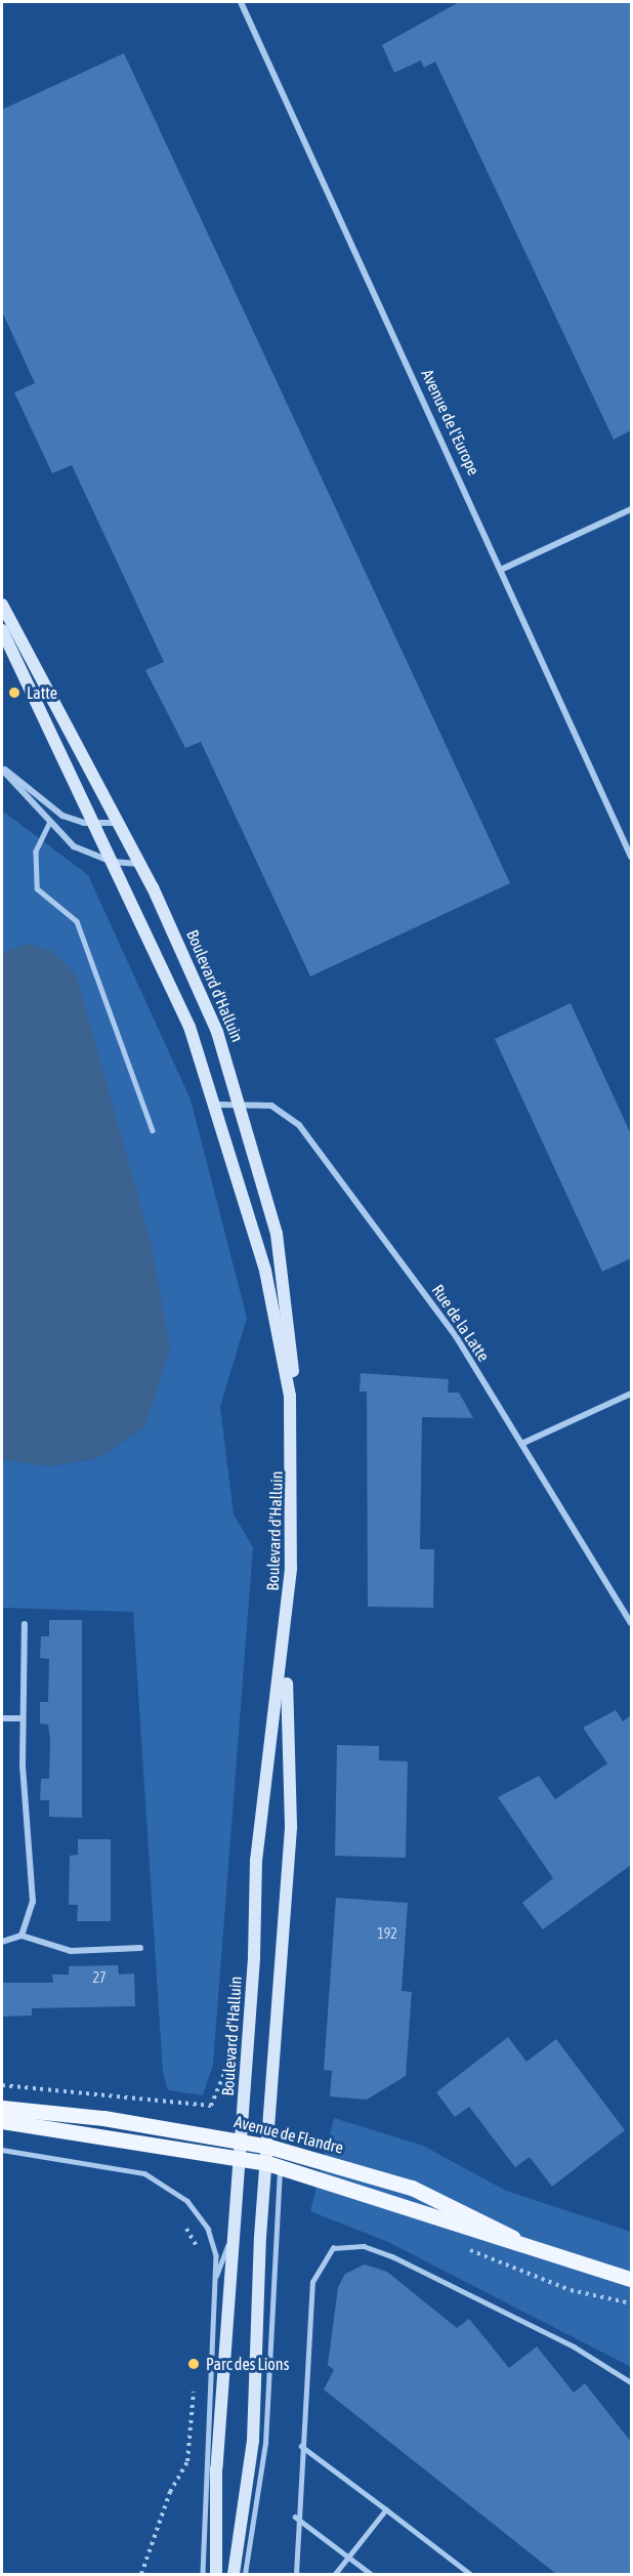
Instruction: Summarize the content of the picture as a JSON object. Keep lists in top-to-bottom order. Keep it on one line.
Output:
{"streets":{"main road":["Boulevard d'Halluin","Avenue de Flandre"],"street":["Avenue de l'Europe","Rue de la Latte"]},"crossings":[["Boulevard d'Halluin","Rue de la Latte"],["Boulevard d'Halluin","Avenue de Flandre"]],"places":["Latte","Parc des Lions"],"house_numbers":["192","27"]}
